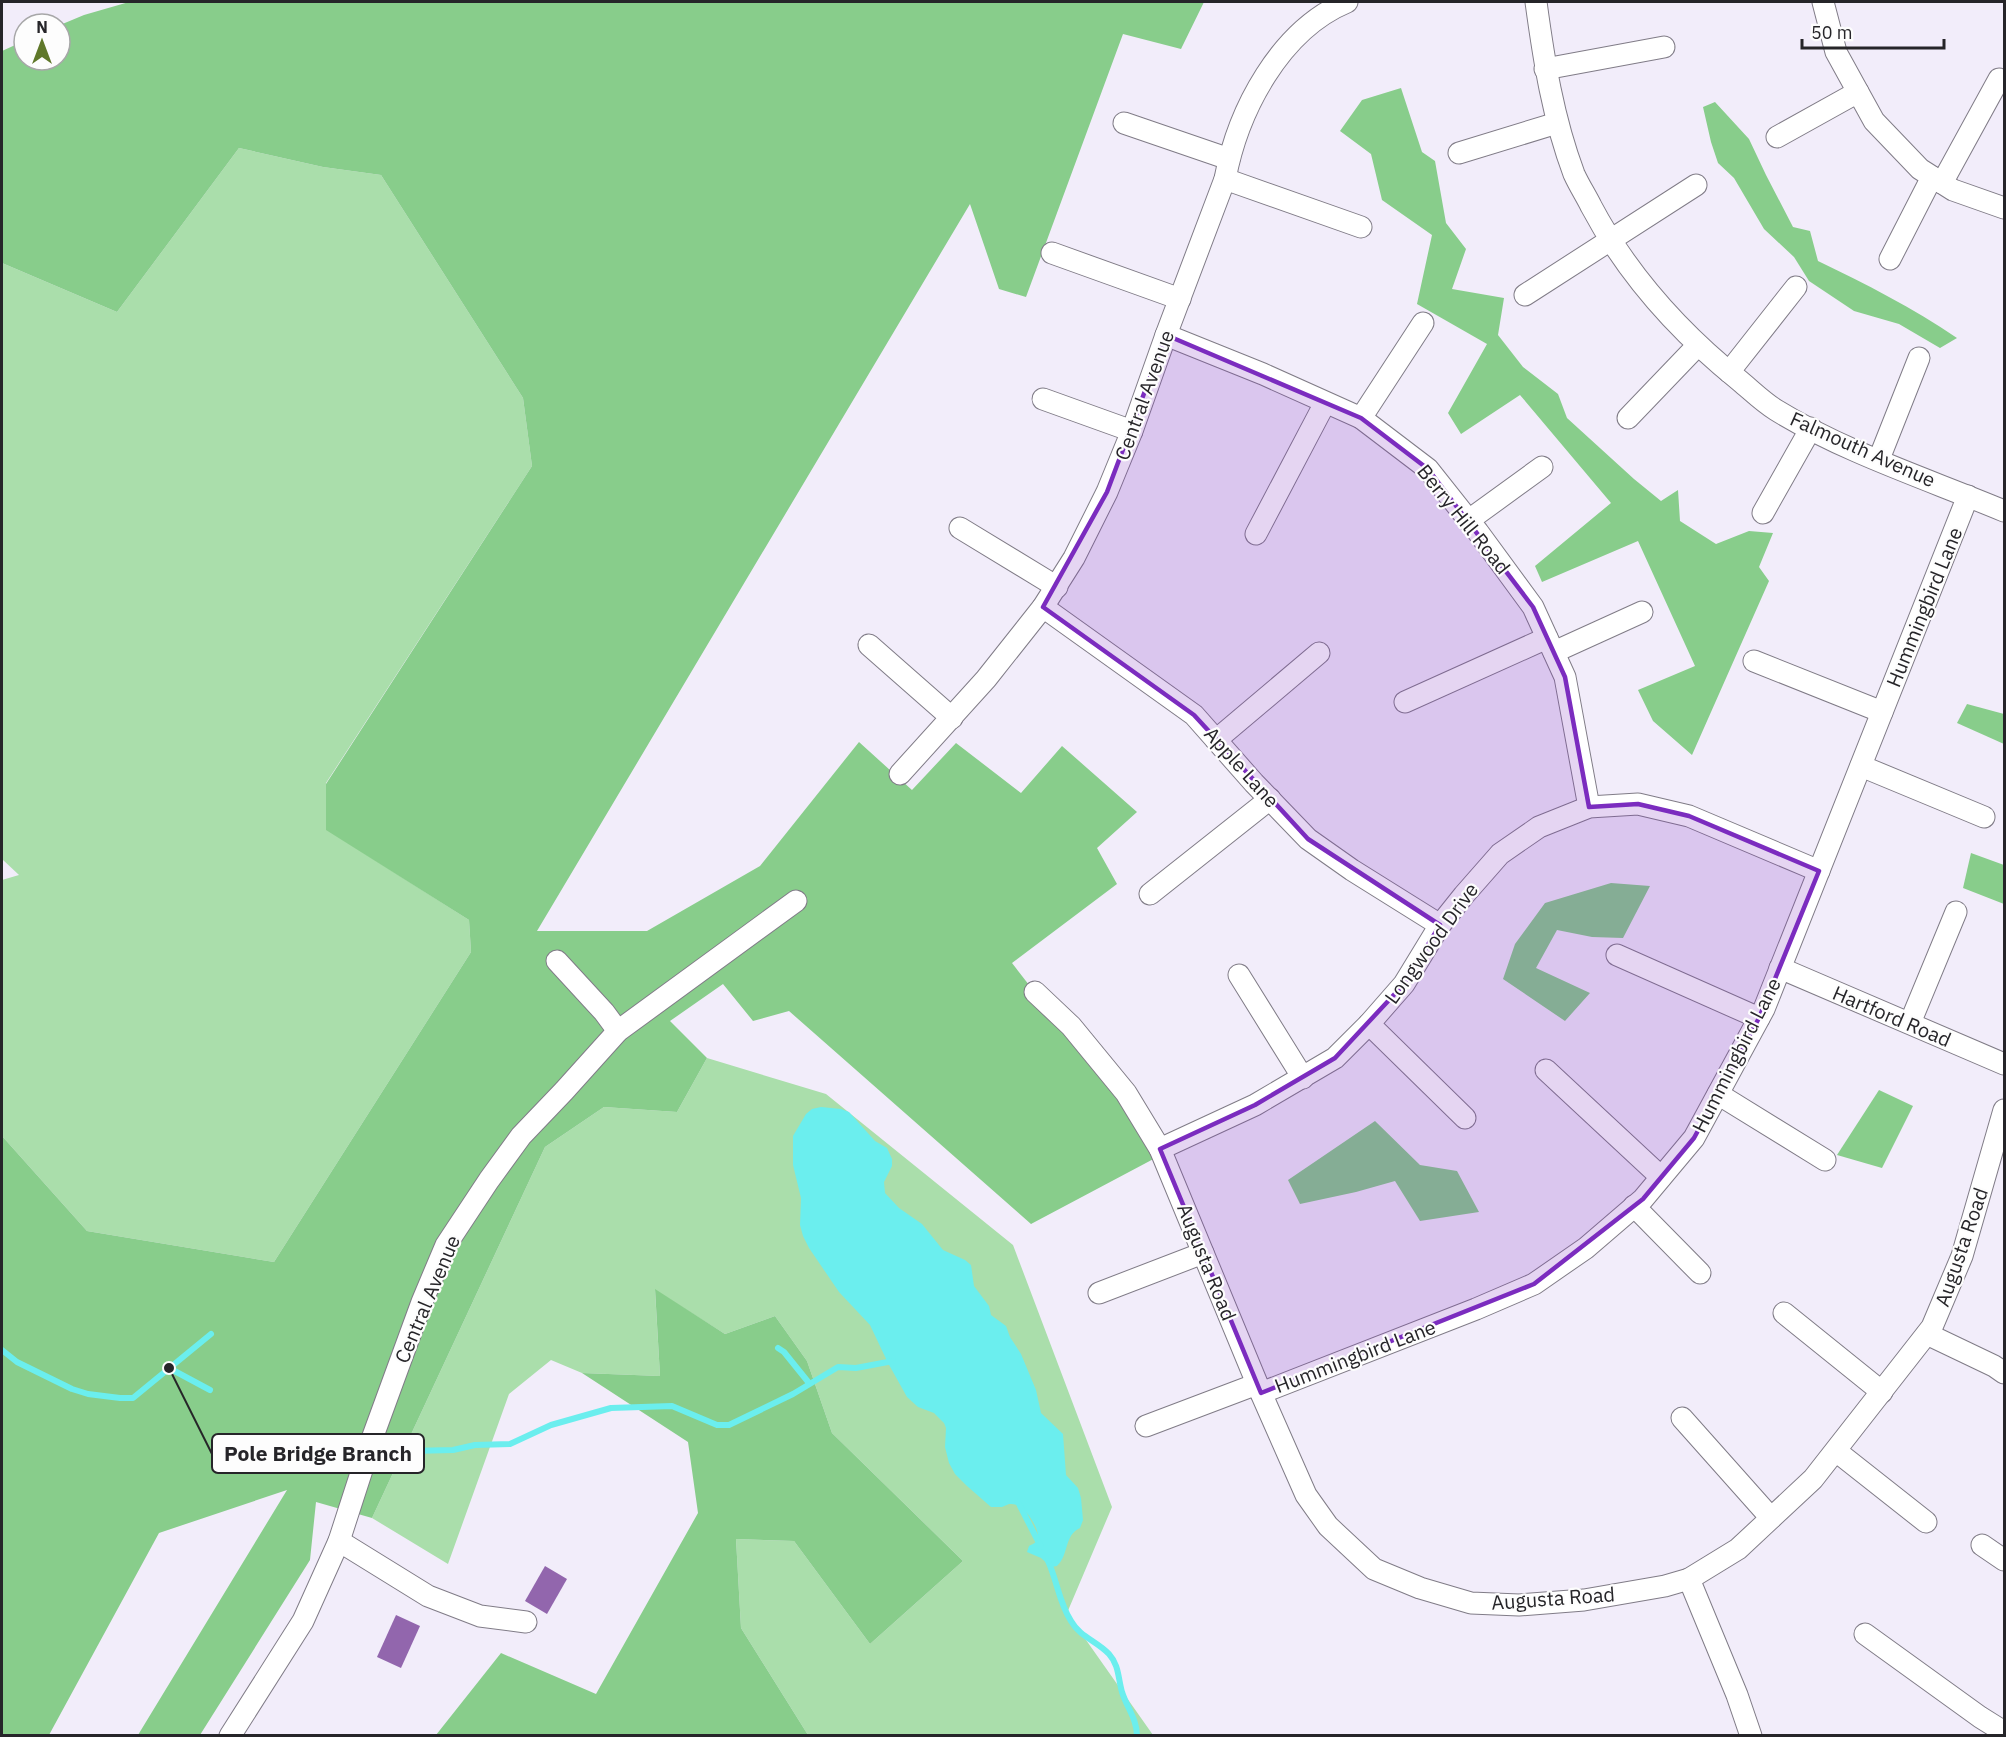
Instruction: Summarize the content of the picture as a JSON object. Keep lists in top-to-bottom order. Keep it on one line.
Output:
{"streets":{"street":["Central Avenue","Falmouth Avenue","Berry Hill Road","Hummingbird Lane","Apple Lane","Longwood Drive","Hartford Road","Augusta Road"]},"crossings":[["Central Avenue","Berry Hill Road"],["Central Avenue","Apple Lane"],["Falmouth Avenue","Hummingbird Lane"],["Berry Hill Road","Longwood Drive"],["Hummingbird Lane","Longwood Drive"],["Hummingbird Lane","Hartford Road"],["Hummingbird Lane","Augusta Road"],["Apple Lane","Longwood Drive"],["Longwood Drive","Augusta Road"]],"places":["Pole Bridge Branch"],"scale_bar":"50 m","north":"top"}
